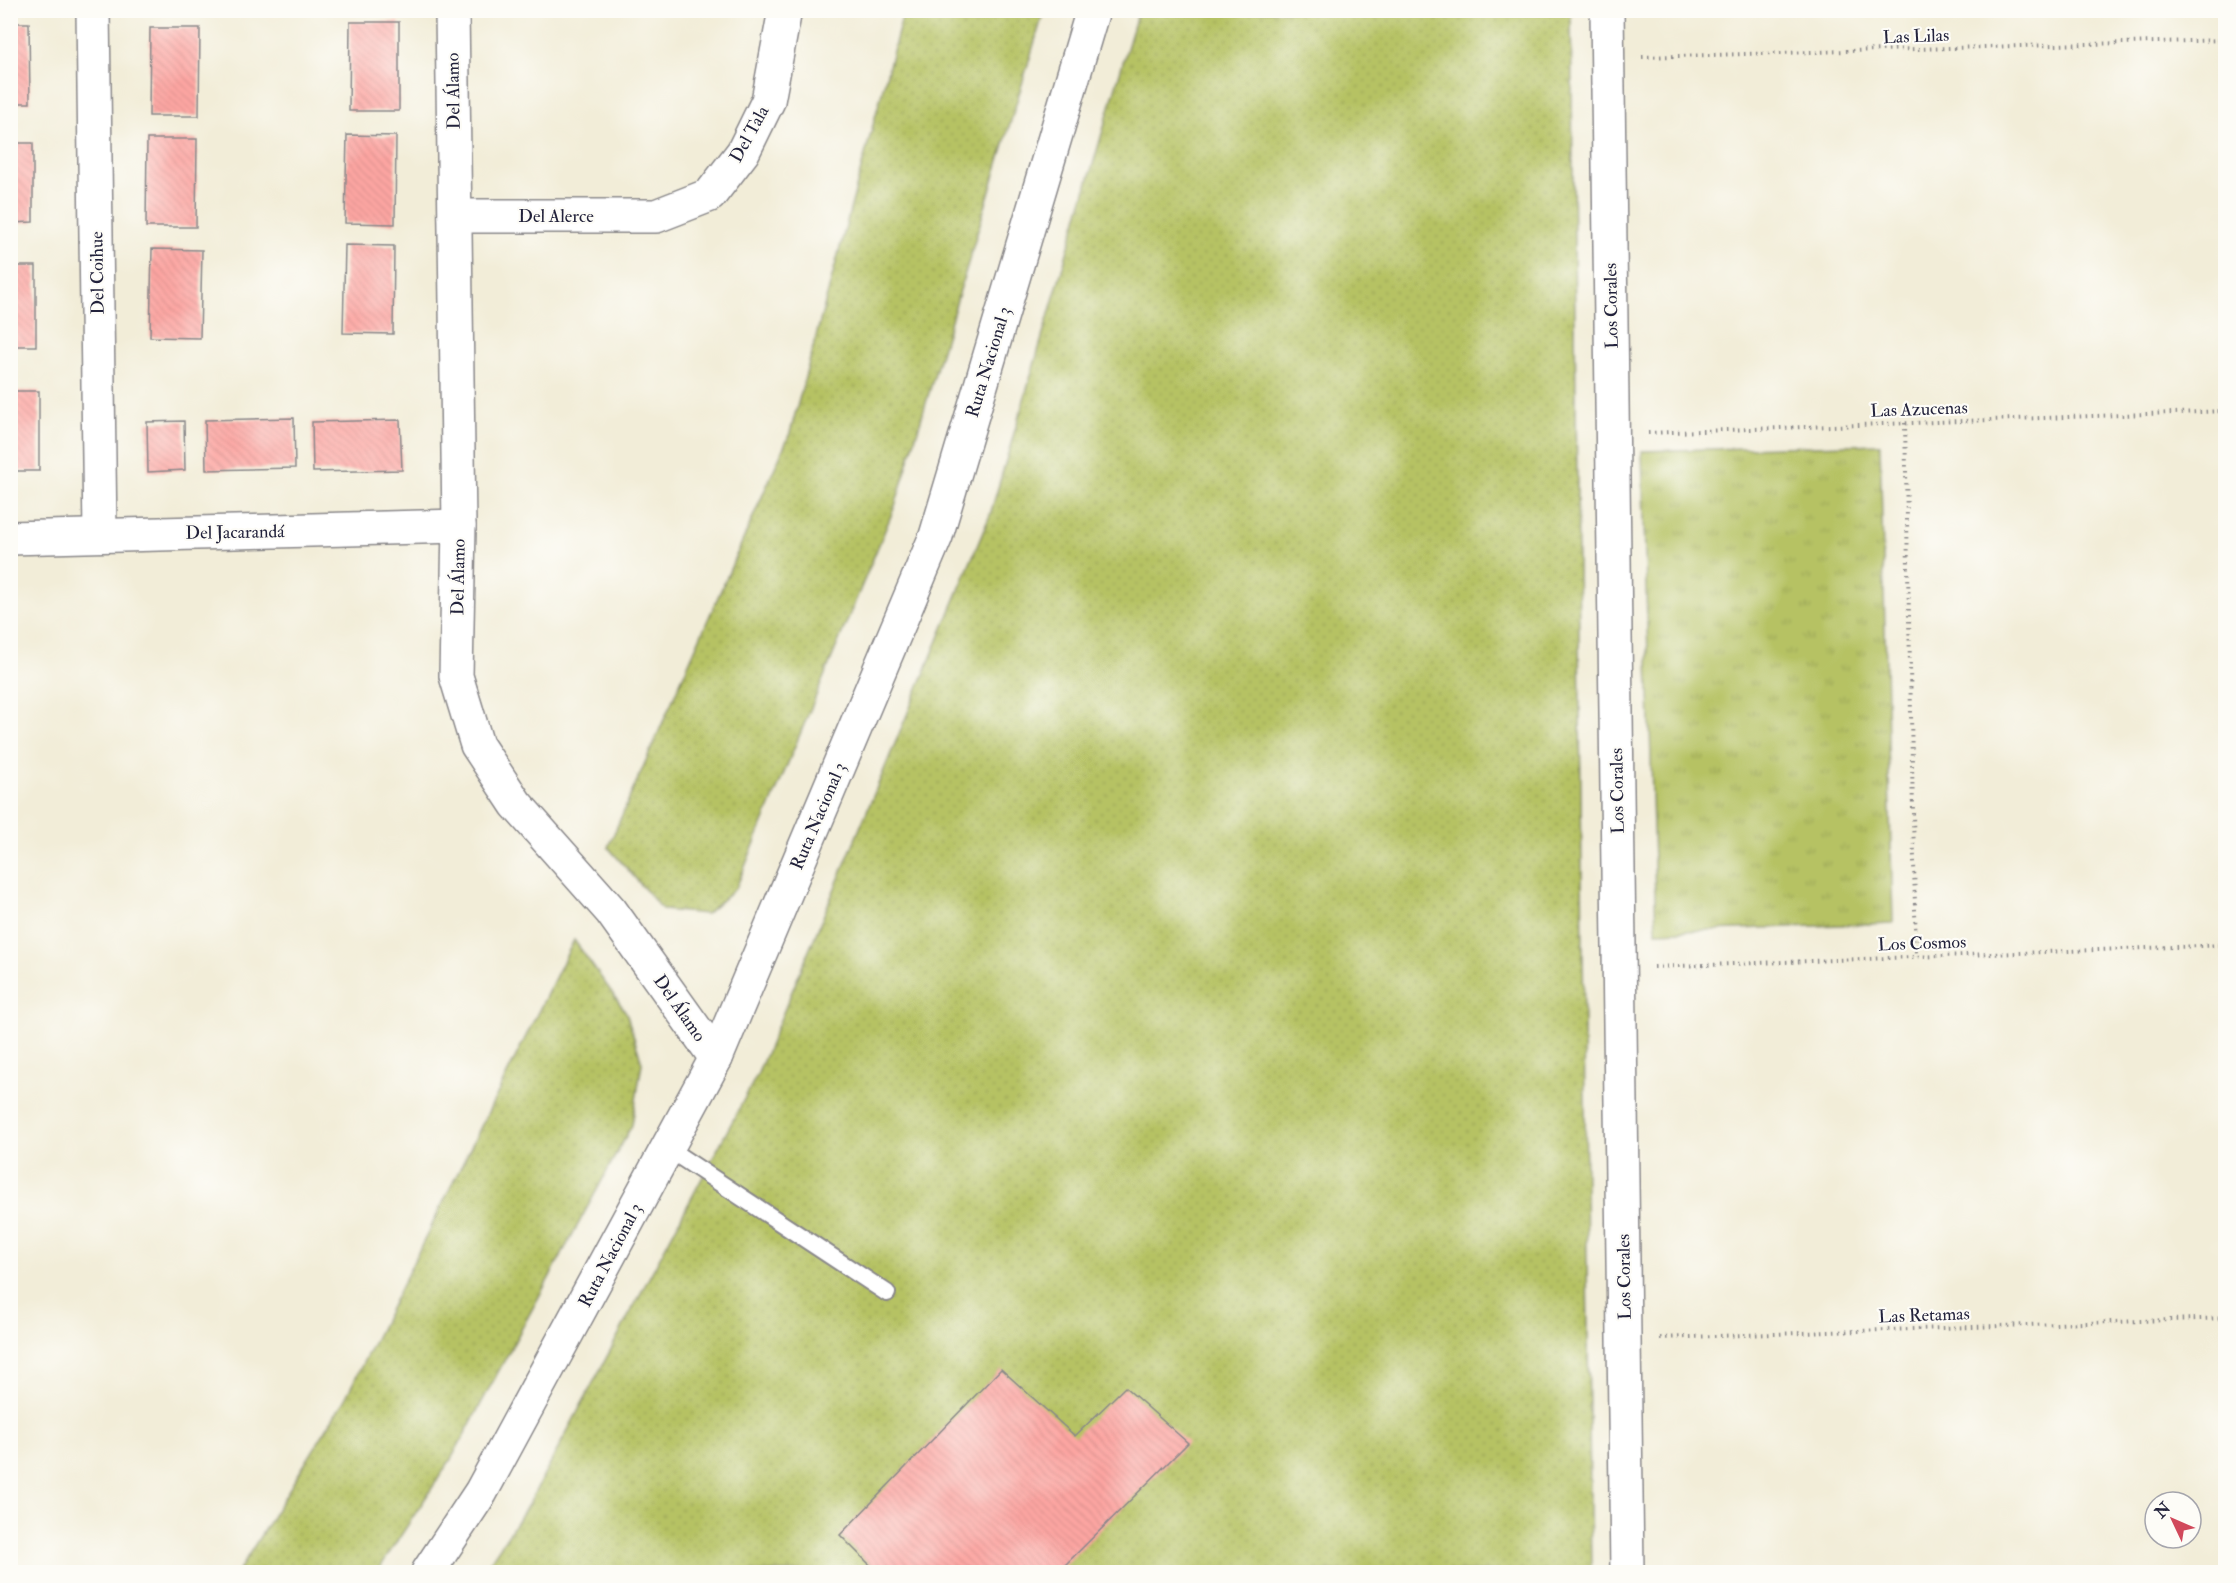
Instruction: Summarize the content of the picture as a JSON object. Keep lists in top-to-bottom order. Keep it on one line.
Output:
{"streets":{"main road":["Del Álamo","Del Tala","Del Alerce","Del Coihue","Los Corales","Ruta Nacional 3","Del Jacarandá"],"path":["Las Lilas","Las Azucenas","Los Cosmos","Las Retamas"]},"crossings":[["Las Lilas","Los Corales"],["Del Álamo","Del Alerce"],["Del Álamo","Ruta Nacional 3"],["Del Álamo","Del Jacarandá"],["Del Tala","Del Alerce"],["Del Coihue","Del Jacarandá"],["Los Corales","Las Azucenas"],["Los Corales","Los Cosmos"],["Los Corales","Las Retamas"]],"north":"top left"}
